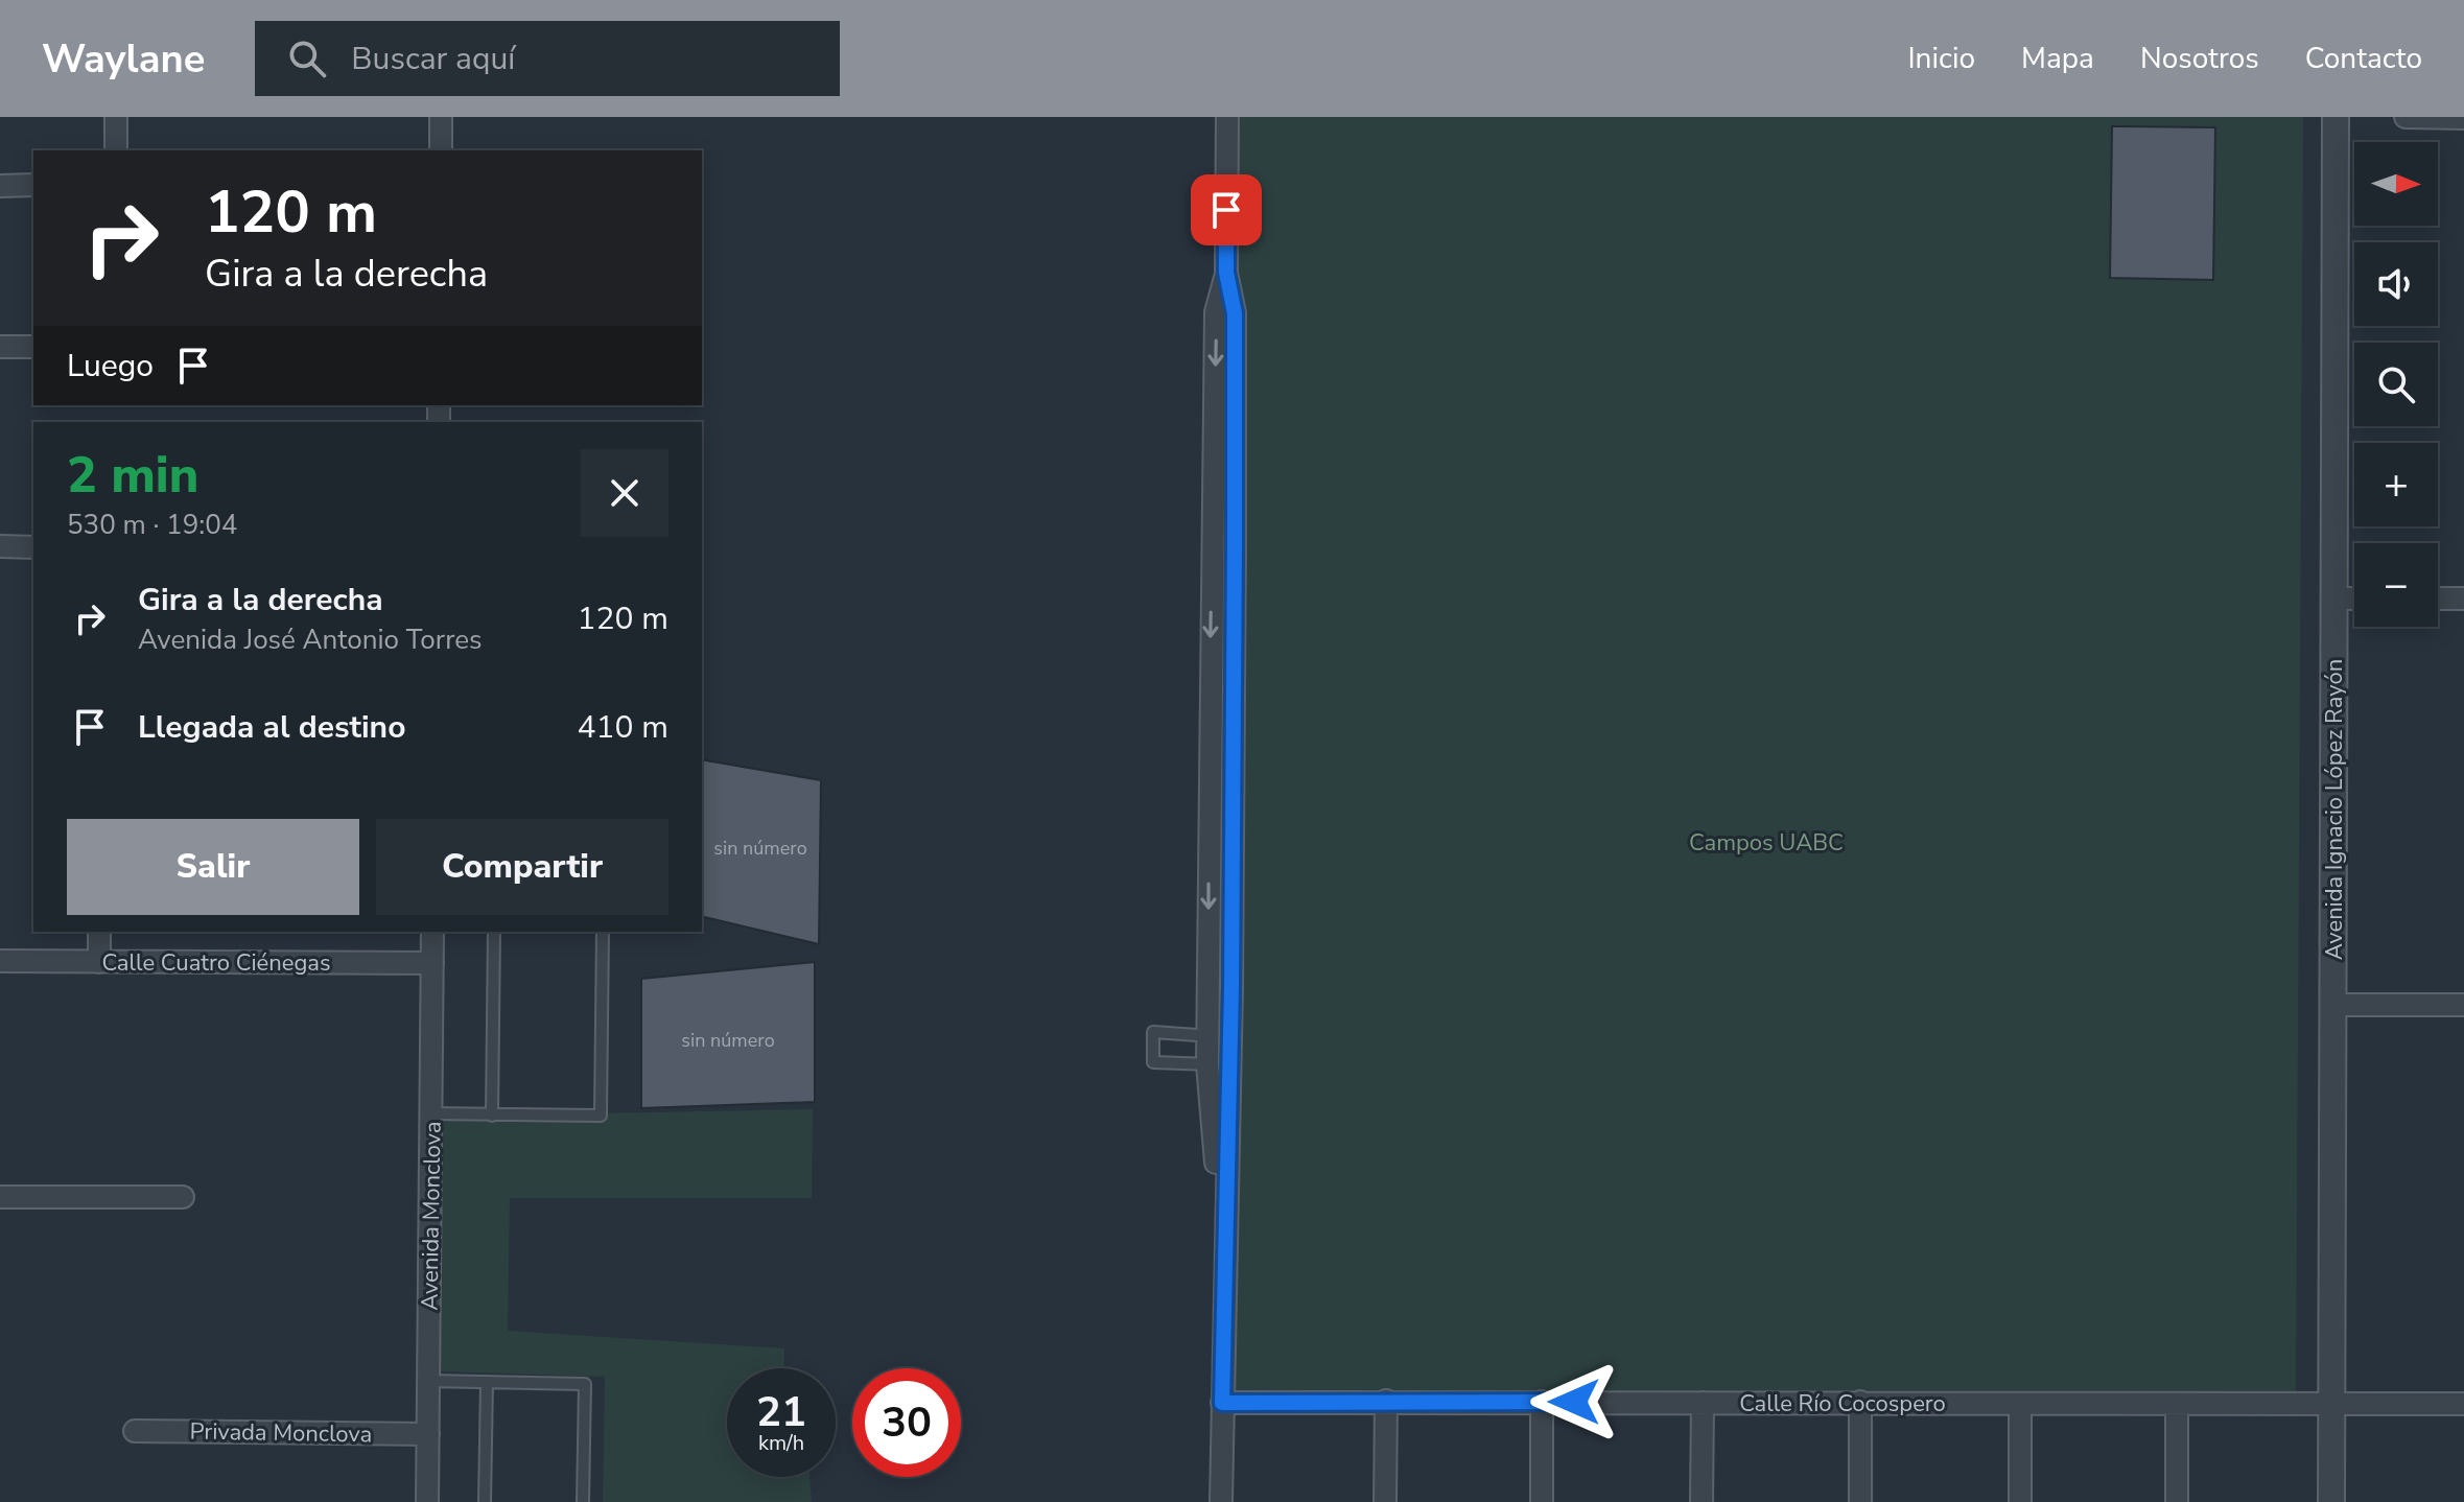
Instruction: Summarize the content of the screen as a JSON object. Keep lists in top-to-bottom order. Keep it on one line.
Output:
{"streets":{"street":["Avenida Ignacio López Rayón","Calle Cuatro Ciénegas","Avenida Monclova","Calle Río Cocospero","Privada Monclova"]},"crossings":[["Avenida Ignacio López Rayón","Calle Río Cocospero"],["Calle Cuatro Ciénegas","Avenida Monclova"],["Avenida Monclova","Privada Monclova"]],"parks":["Campos UABC"],"house_numbers":["sin número","sin número"],"north":"right","page":{"header":"Waylane","search":"Buscar aquí","nav":["Inicio","Mapa","Nosotros","Contacto"],"map_buttons":["+","−"],"turn":["120 m","Gira a la derecha"],"then":"Luego","heading":["2 min","530 m · 19:04"],"list":[{"name":"Gira a la derecha","note":"Avenida José Antonio Torres","value":"120 m"},{"name":"Llegada al destino","value":"410 m"}],"buttons":["Salir","Compartir"],"speed":"21 km/h","limit":"30"}}
